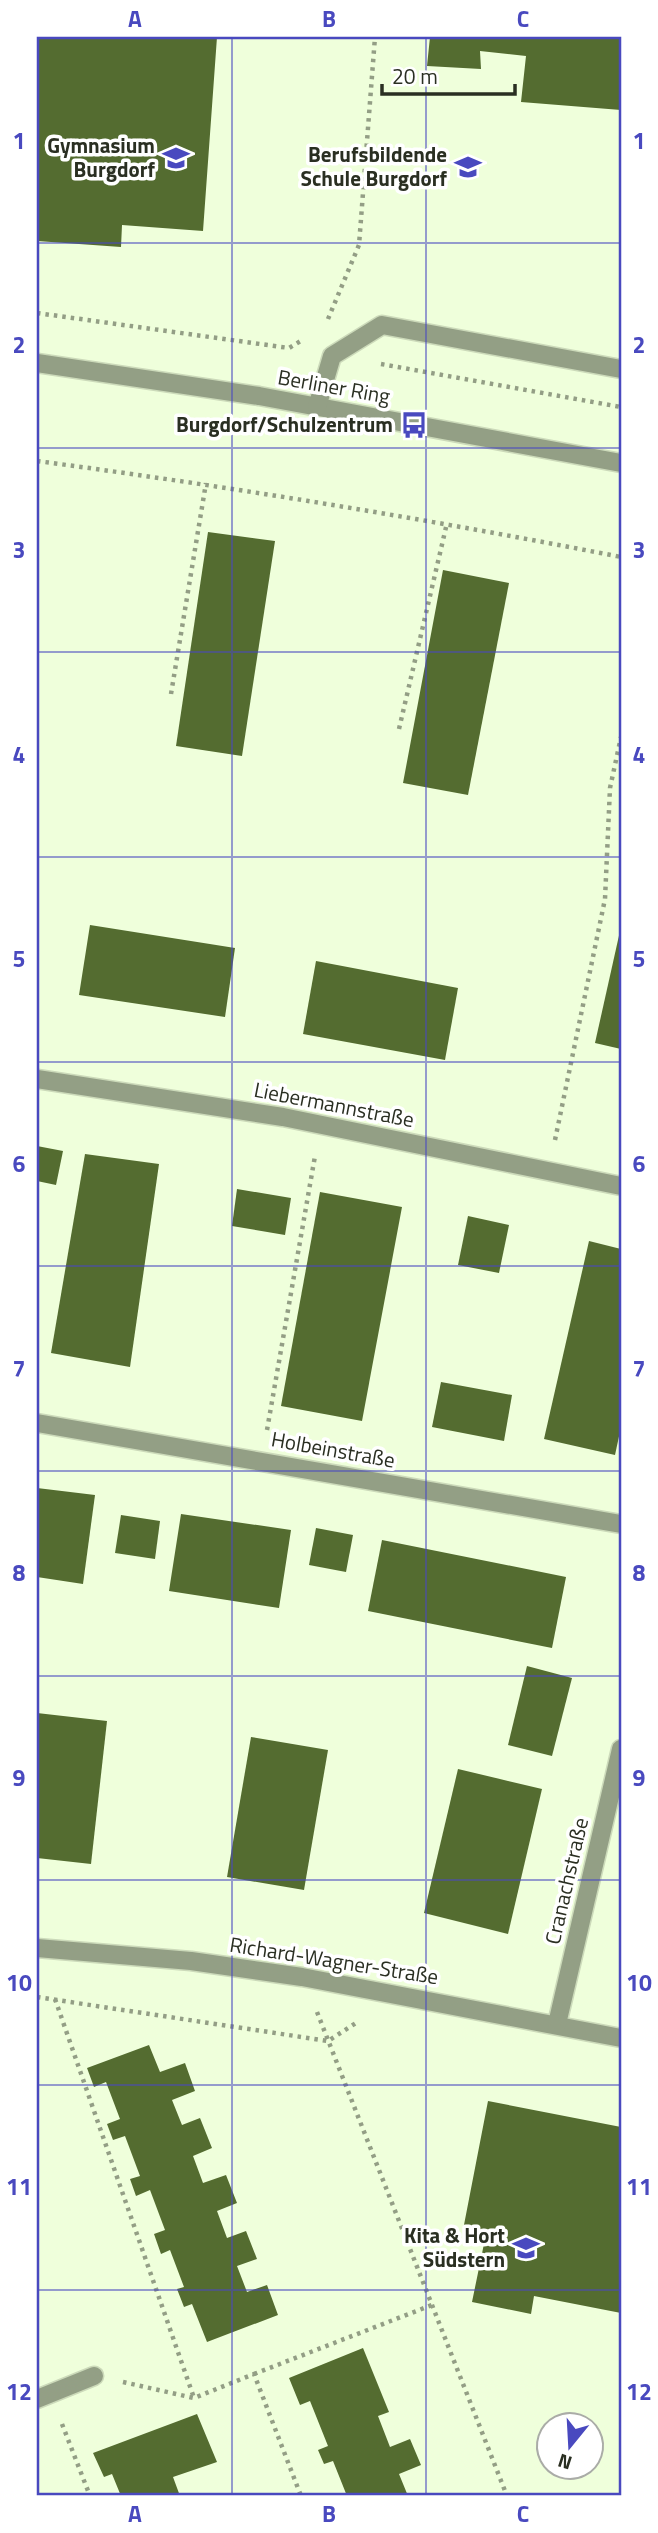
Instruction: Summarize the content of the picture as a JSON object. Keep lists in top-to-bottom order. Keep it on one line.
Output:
{"streets":{"street":["Berliner Ring","Liebermannstraße","Holbeinstraße","Cranachstraße","Richard-Wagner-Straße"]},"crossings":[["Cranachstraße","Richard-Wagner-Straße"]],"places":{"school or university":["Gymnasium Burgdorf","Berufsbildende Schule Burgdorf","Kita & Hort Südstern"],"bus stop":["Burgdorf/Schulzentrum"]},"scale_bar":"20 m","north":"bottom","grid":{"columns":["A","B","C"],"rows":["1","2","3","4","5","6","7","8","9","10","11","12"]}}
